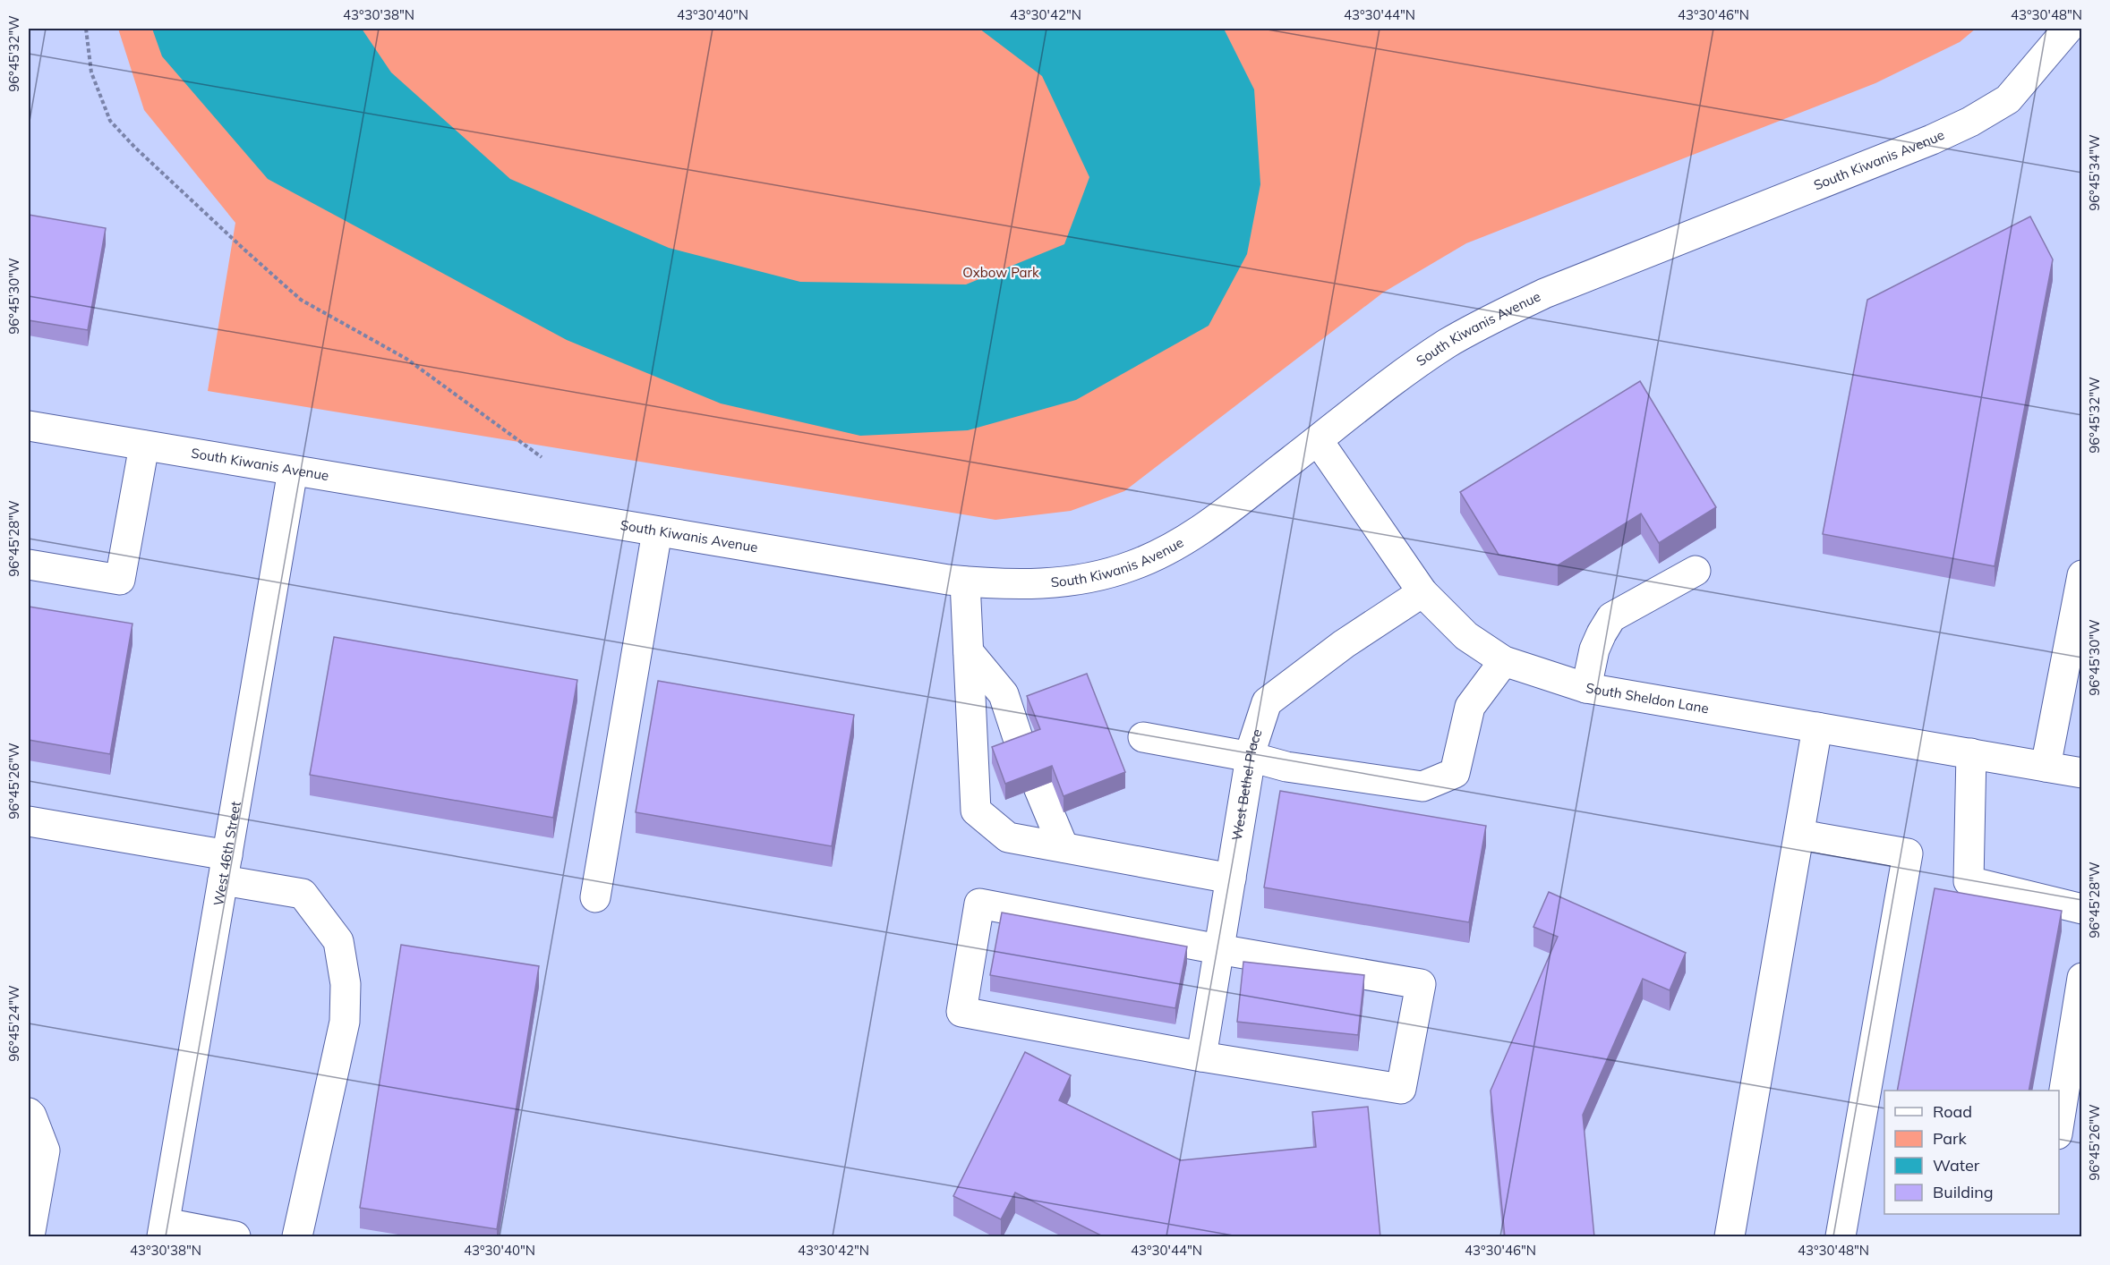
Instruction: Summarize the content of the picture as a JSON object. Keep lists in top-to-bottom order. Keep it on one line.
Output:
{"streets":{"street":["South Kiwanis Avenue","South Sheldon Lane","West Bethel Place","West 46th Street"]},"crossings":[["South Kiwanis Avenue","South Sheldon Lane"],["South Kiwanis Avenue","West 46th Street"],["South Sheldon Lane","West Bethel Place"]],"parks":["Oxbow Park"],"legend":["Road","Park","Water","Building"],"coordinates":["43°30'38\"N","43°30'40\"N","43°30'42\"N","43°30'44\"N","43°30'46\"N","43°30'48\"N","96°45'32\"W","96°45'34\"W","96°45'30\"W","96°45'28\"W","96°45'26\"W","96°45'24\"W"]}
